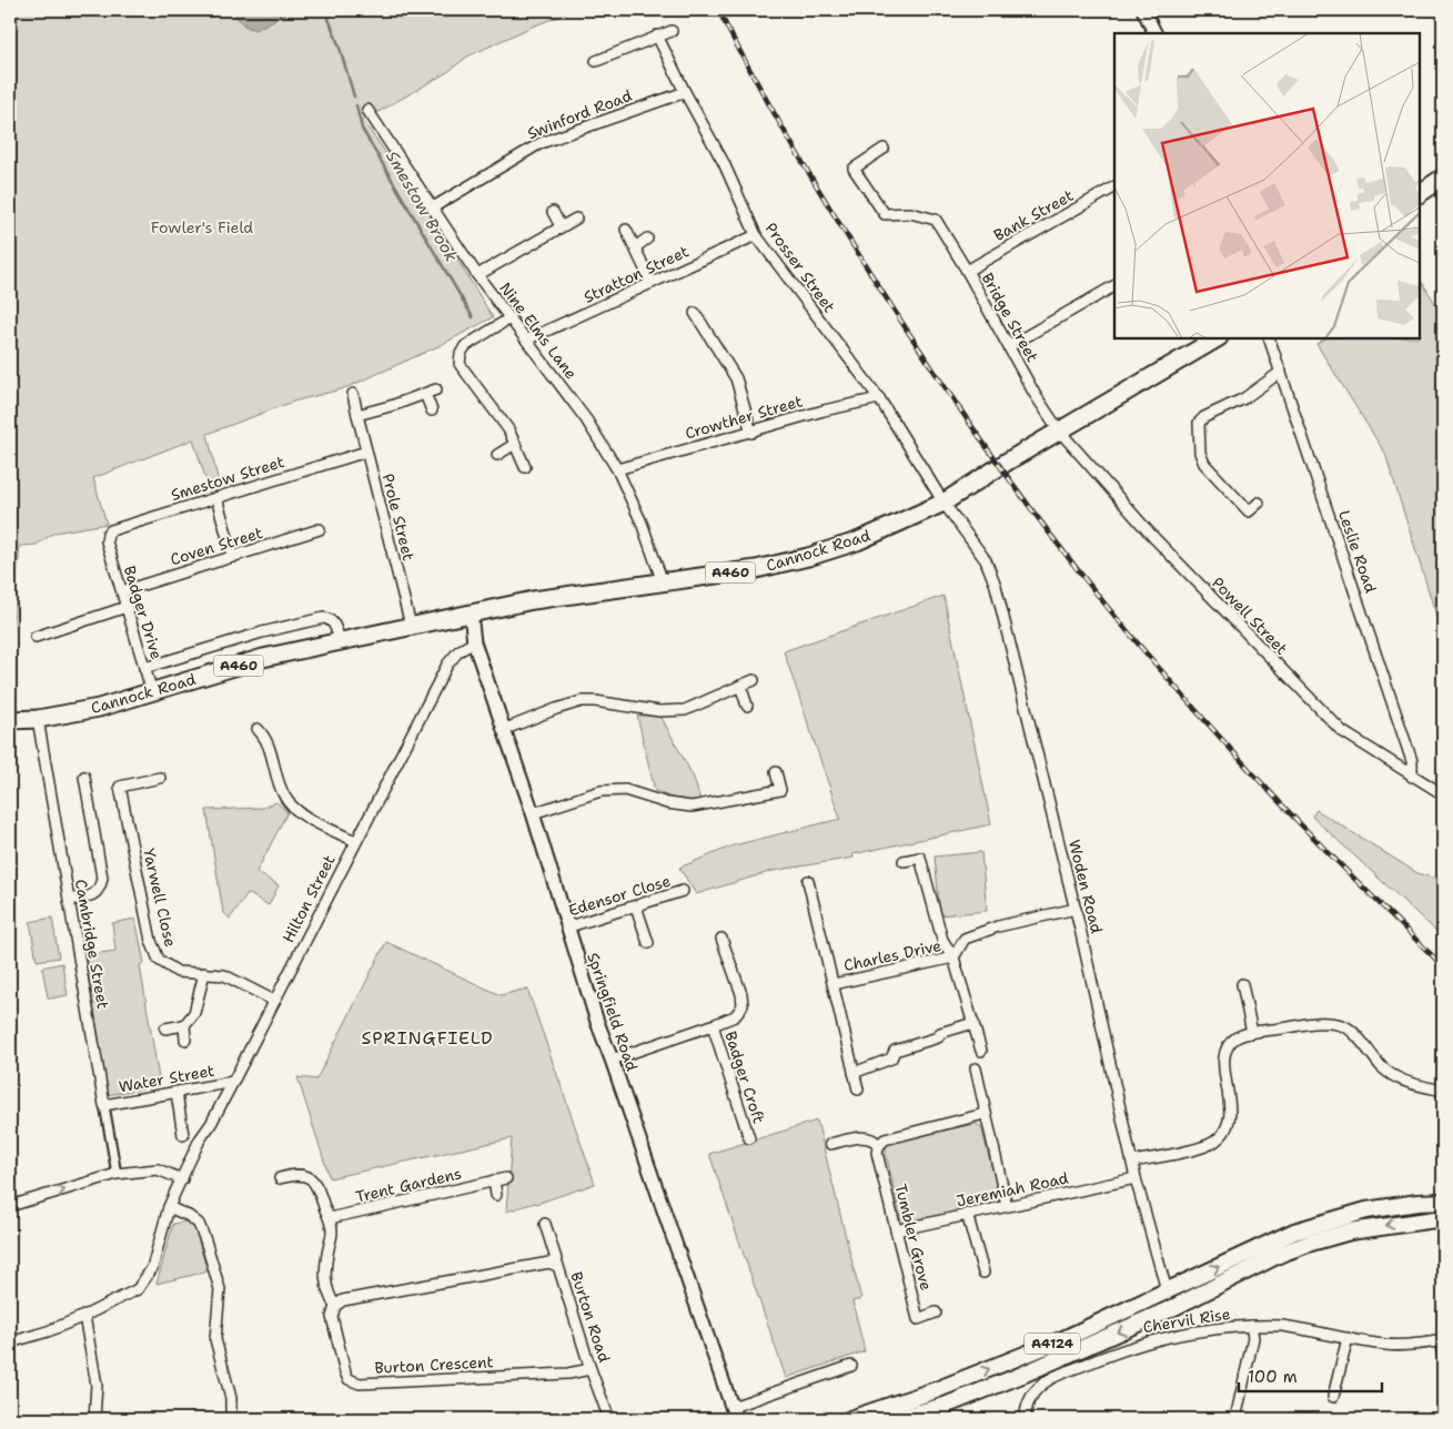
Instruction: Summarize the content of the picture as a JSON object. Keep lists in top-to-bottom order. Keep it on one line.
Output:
{"streets":{"highway":["Cannock Road","A460"],"main road":["A4124"],"street":["Swinford Road","Bank Street","Prosser Street","Stratton Street","Bridge Street","Nine Elms Lane","Crowther Street","Smestow Street","Prole Street","Coven Street","Leslie Road","Badger Drive","Powell Street","Woden Road","Edensor Close","Yarwell Close","Hilton Street","Cambridge Street","Charles Drive","Springfield Road","Badger Croft","Water Street","Trent Gardens","Jeremiah Road","Tumbler Grove","Burton Road","Chervil Rise","Burton Crescent"]},"crossings":[["Swinford Road","Prosser Street"],["Swinford Road","Nine Elms Lane"],["Bank Street","Bridge Street"],["Prosser Street","Stratton Street"],["Prosser Street","Crowther Street"],["Prosser Street","Cannock Road"],["Prosser Street","Woden Road"],["Stratton Street","Nine Elms Lane"],["Bridge Street","Cannock Road"],["Bridge Street","Powell Street"],["Nine Elms Lane","Crowther Street"],["Nine Elms Lane","Cannock Road"],["Smestow Street","Prole Street"],["Smestow Street","Badger Drive"],["Prole Street","Cannock Road"],["Coven Street","Badger Drive"],["Cannock Road","Badger Drive"],["Cannock Road","Powell Street"],["Cannock Road","Woden Road"],["Cannock Road","Cambridge Street"],["Cannock Road","Springfield Road"],["Leslie Road","Powell Street"],["Woden Road","Charles Drive"],["Woden Road","Jeremiah Road"],["Woden Road","A4124"],["Edensor Close","Springfield Road"],["Yarwell Close","Hilton Street"],["Hilton Street","Springfield Road"],["Hilton Street","Water Street"],["Cambridge Street","Water Street"],["Trent Gardens","Burton Crescent"],["Jeremiah Road","Tumbler Grove"],["Burton Road","Burton Crescent"]],"districts":["SPRINGFIELD"],"water":["Smestow Brook"],"parks":["Fowler's Field"],"scale_bar":"100 m"}
